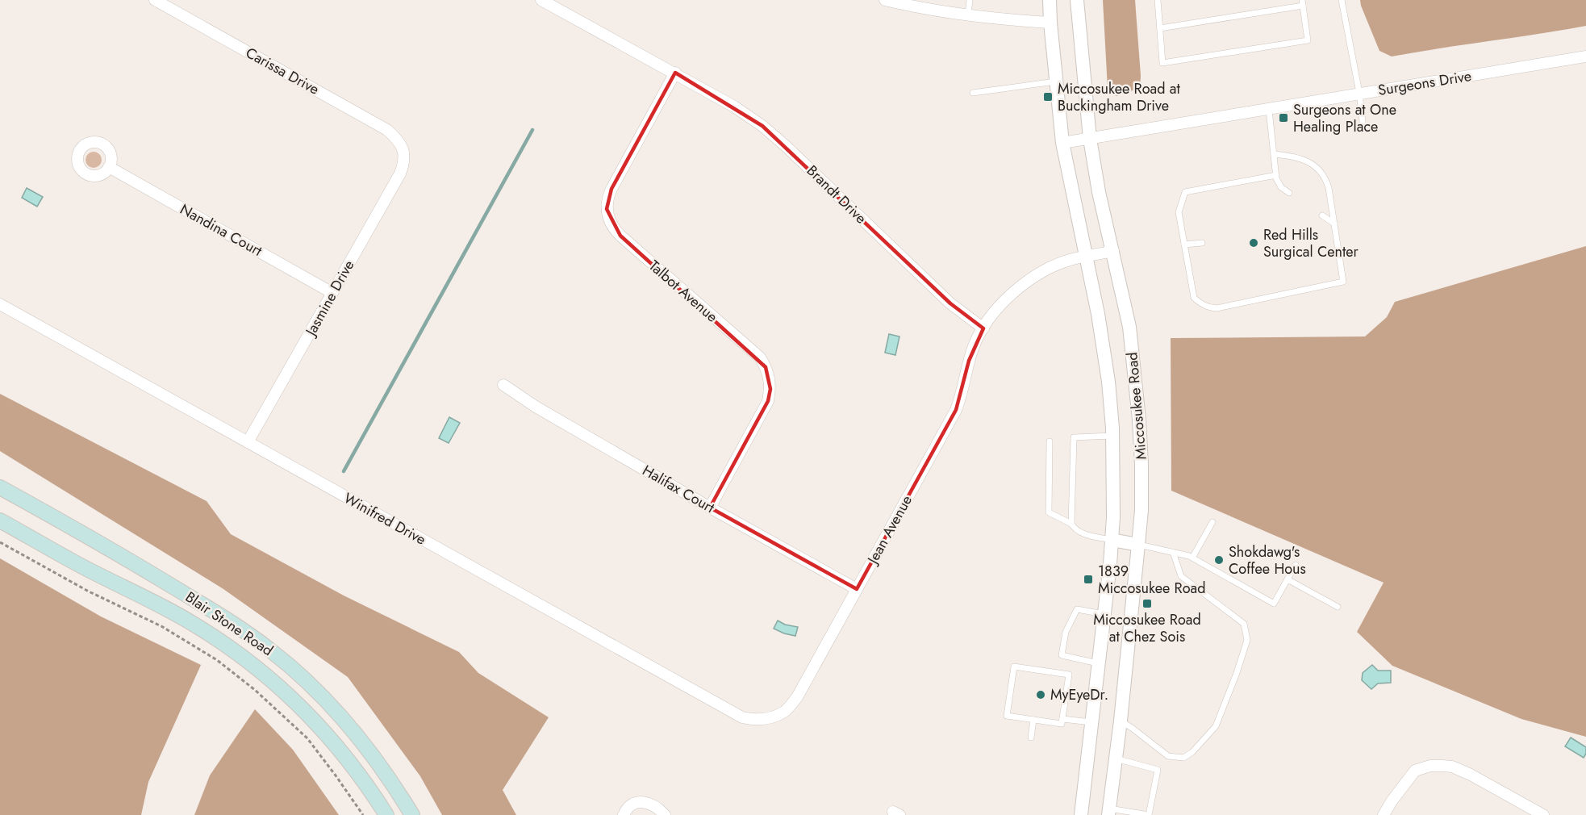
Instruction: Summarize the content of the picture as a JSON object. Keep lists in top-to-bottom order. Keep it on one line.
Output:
{"streets":{"main road":["Blair Stone Road"],"street":["Carissa Drive","Surgeons Drive","Brandt Drive","Nandina Court","Talbot Avenue","Jasmine Drive","Miccosukee Road","Halifax Court","Winifred Drive","Jean Avenue"]},"crossings":[["Carissa Drive","Jasmine Drive"],["Surgeons Drive","Miccosukee Road"],["Brandt Drive","Talbot Avenue"],["Brandt Drive","Jean Avenue"],["Nandina Court","Jasmine Drive"],["Talbot Avenue","Halifax Court"],["Jasmine Drive","Winifred Drive"],["Halifax Court","Jean Avenue"],["Winifred Drive","Jean Avenue"]],"places":{"transit":["Miccosukee Road at Buckingham Drive","Surgeons at One Healing Place","1839 Miccosukee Road","Miccosukee Road at Chez Sois"],"other":["Red Hills Surgical Center","Shokdawg's Coffee Hous","MyEyeDr."]}}
